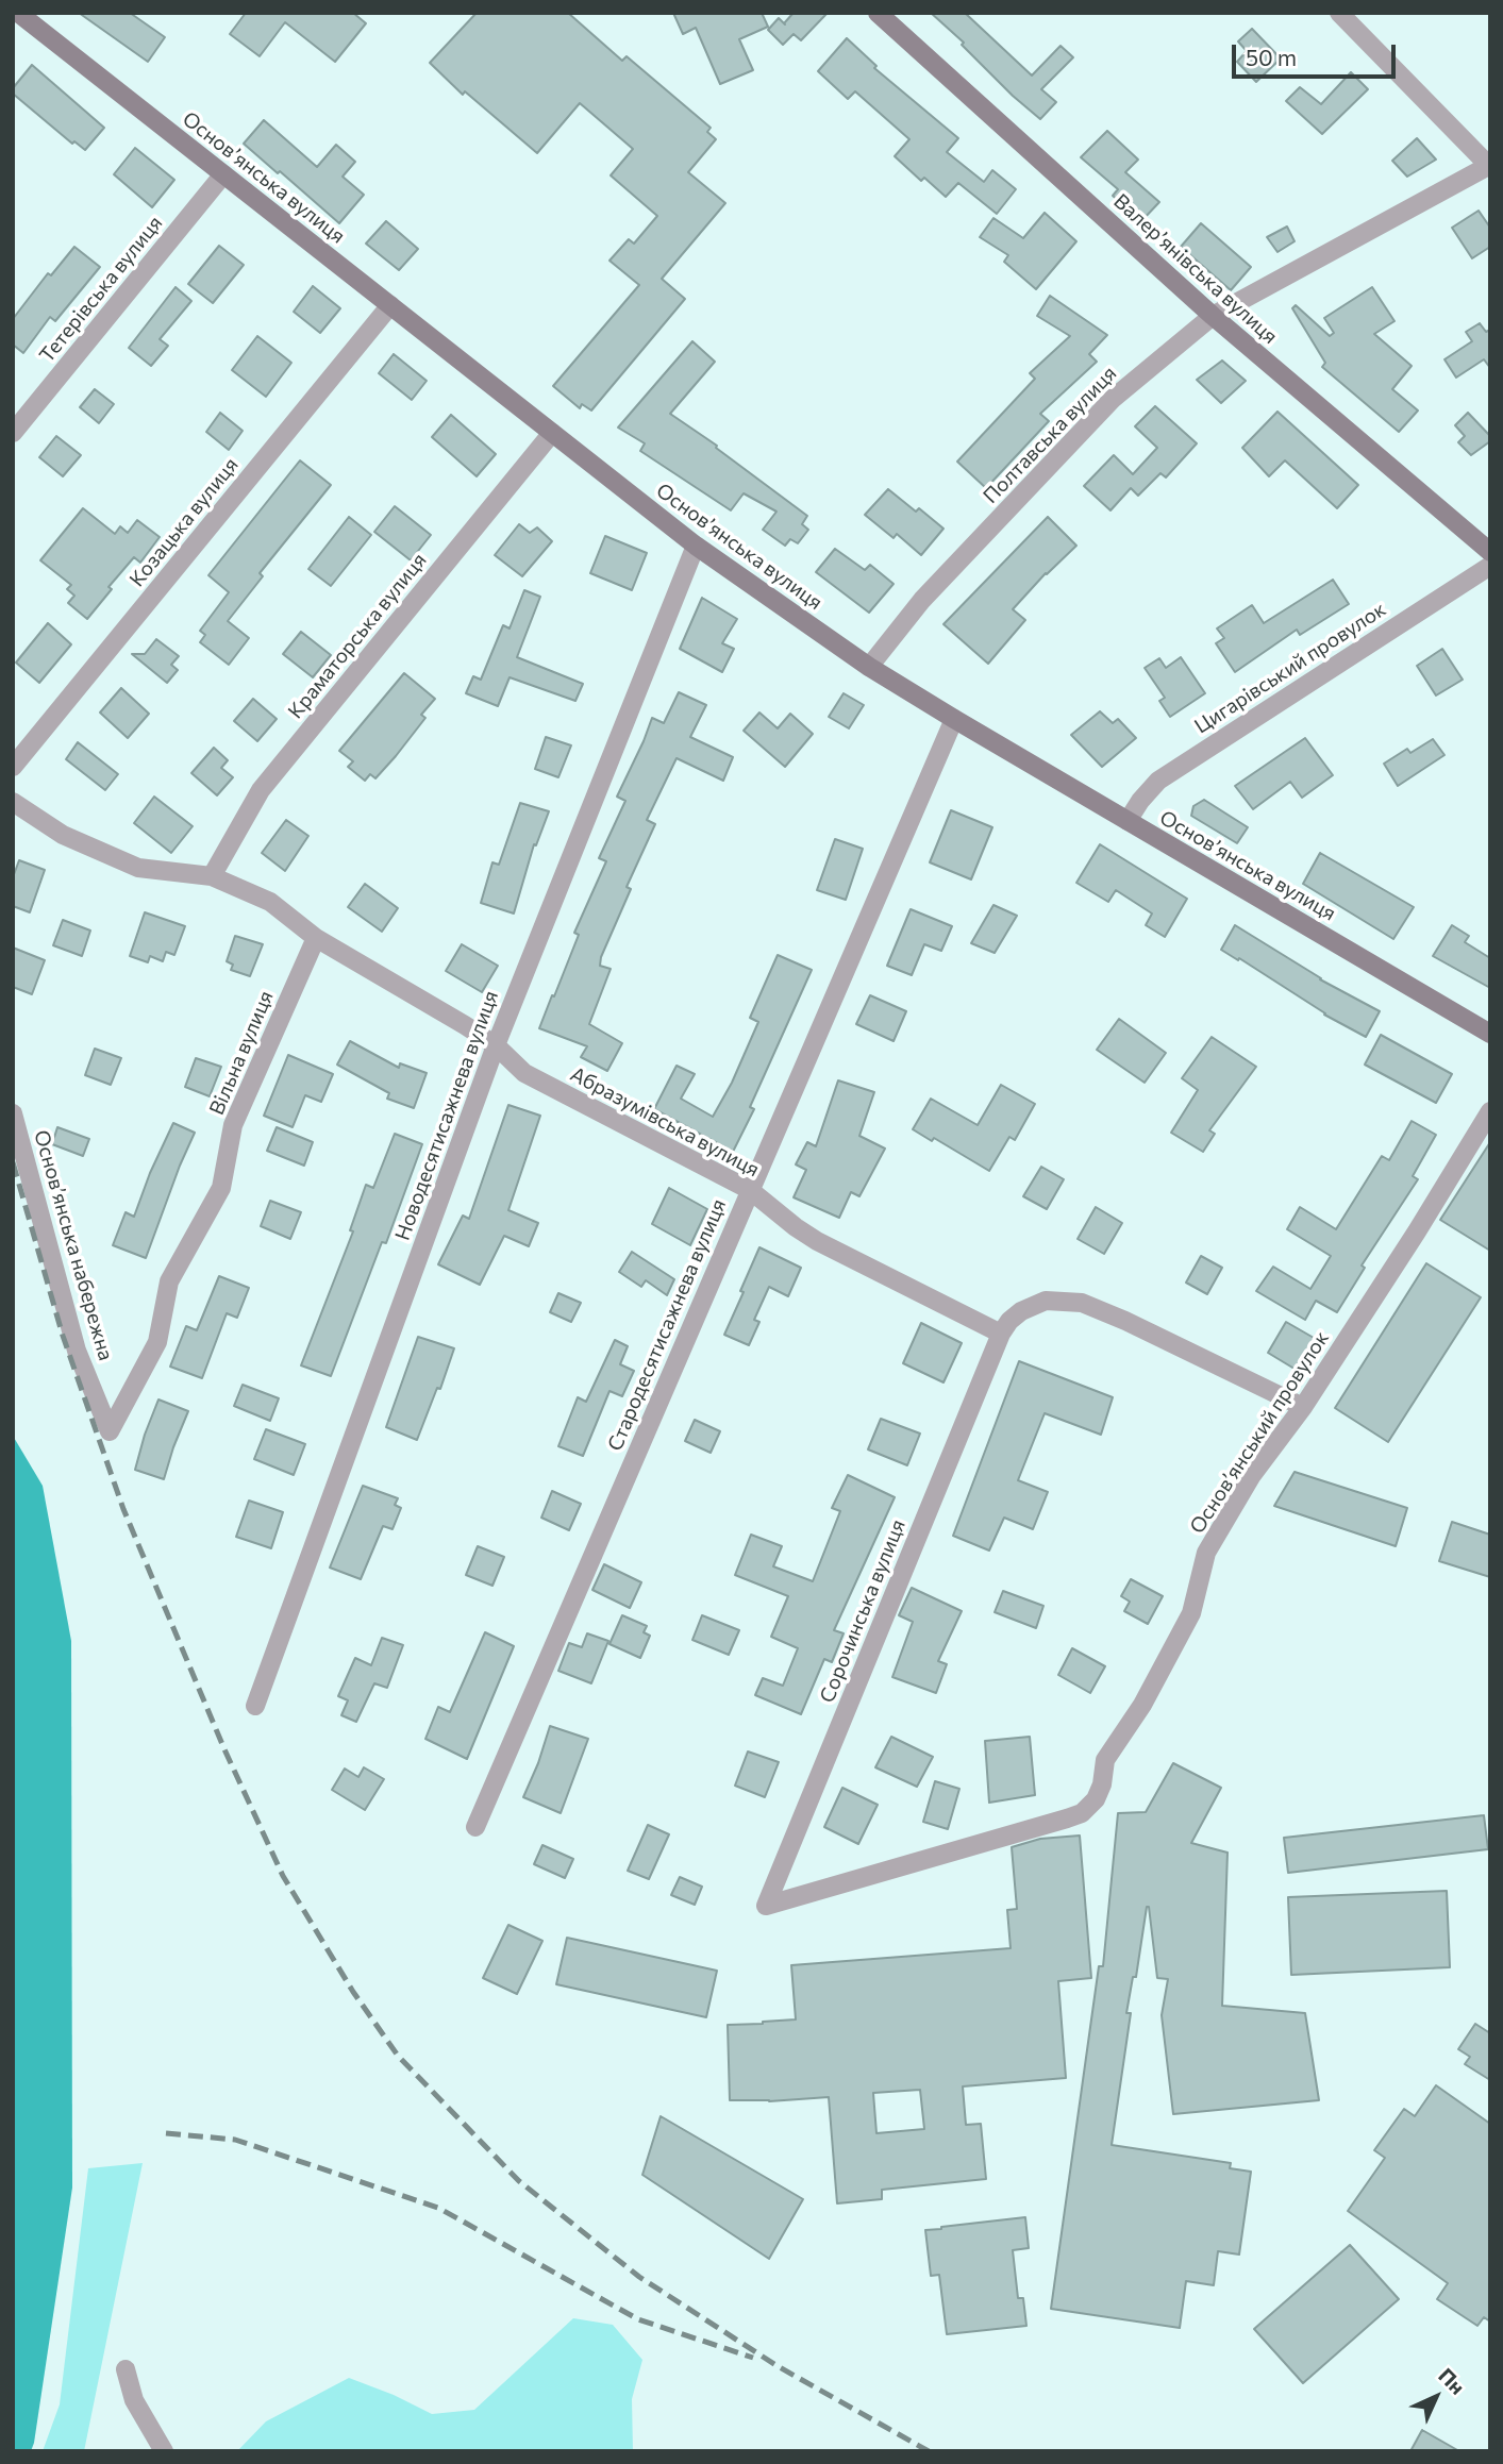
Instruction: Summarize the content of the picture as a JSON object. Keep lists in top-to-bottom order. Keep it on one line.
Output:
{"streets":{"street":["Основ’янська вулиця","Валер’янівська вулиця","Тетерівська вулиця","Полтавська вулиця","Козацька вулиця","Краматорська вулиця","Цигарівський провулок","Вільна вулиця","Новодесятисажнева вулиця","Абразумівська вулиця","Основ’янська набережна","Стародесятисажнева вулиця","Основ’янський провулок","Сорочинська вулиця"]},"crossings":[["Основ’янська вулиця","Тетерівська вулиця"],["Основ’янська вулиця","Полтавська вулиця"],["Основ’янська вулиця","Козацька вулиця"],["Основ’янська вулиця","Краматорська вулиця"],["Основ’янська вулиця","Цигарівський провулок"],["Основ’янська вулиця","Новодесятисажнева вулиця"],["Основ’янська вулиця","Стародесятисажнева вулиця"],["Валер’янівська вулиця","Полтавська вулиця"],["Краматорська вулиця","Абразумівська вулиця"],["Вільна вулиця","Абразумівська вулиця"],["Вільна вулиця","Основ’янська набережна"],["Новодесятисажнева вулиця","Абразумівська вулиця"],["Абразумівська вулиця","Стародесятисажнева вулиця"],["Абразумівська вулиця","Сорочинська вулиця"],["Основ’янський провулок","Сорочинська вулиця"]],"scale_bar":"50 m","north":"top right"}
